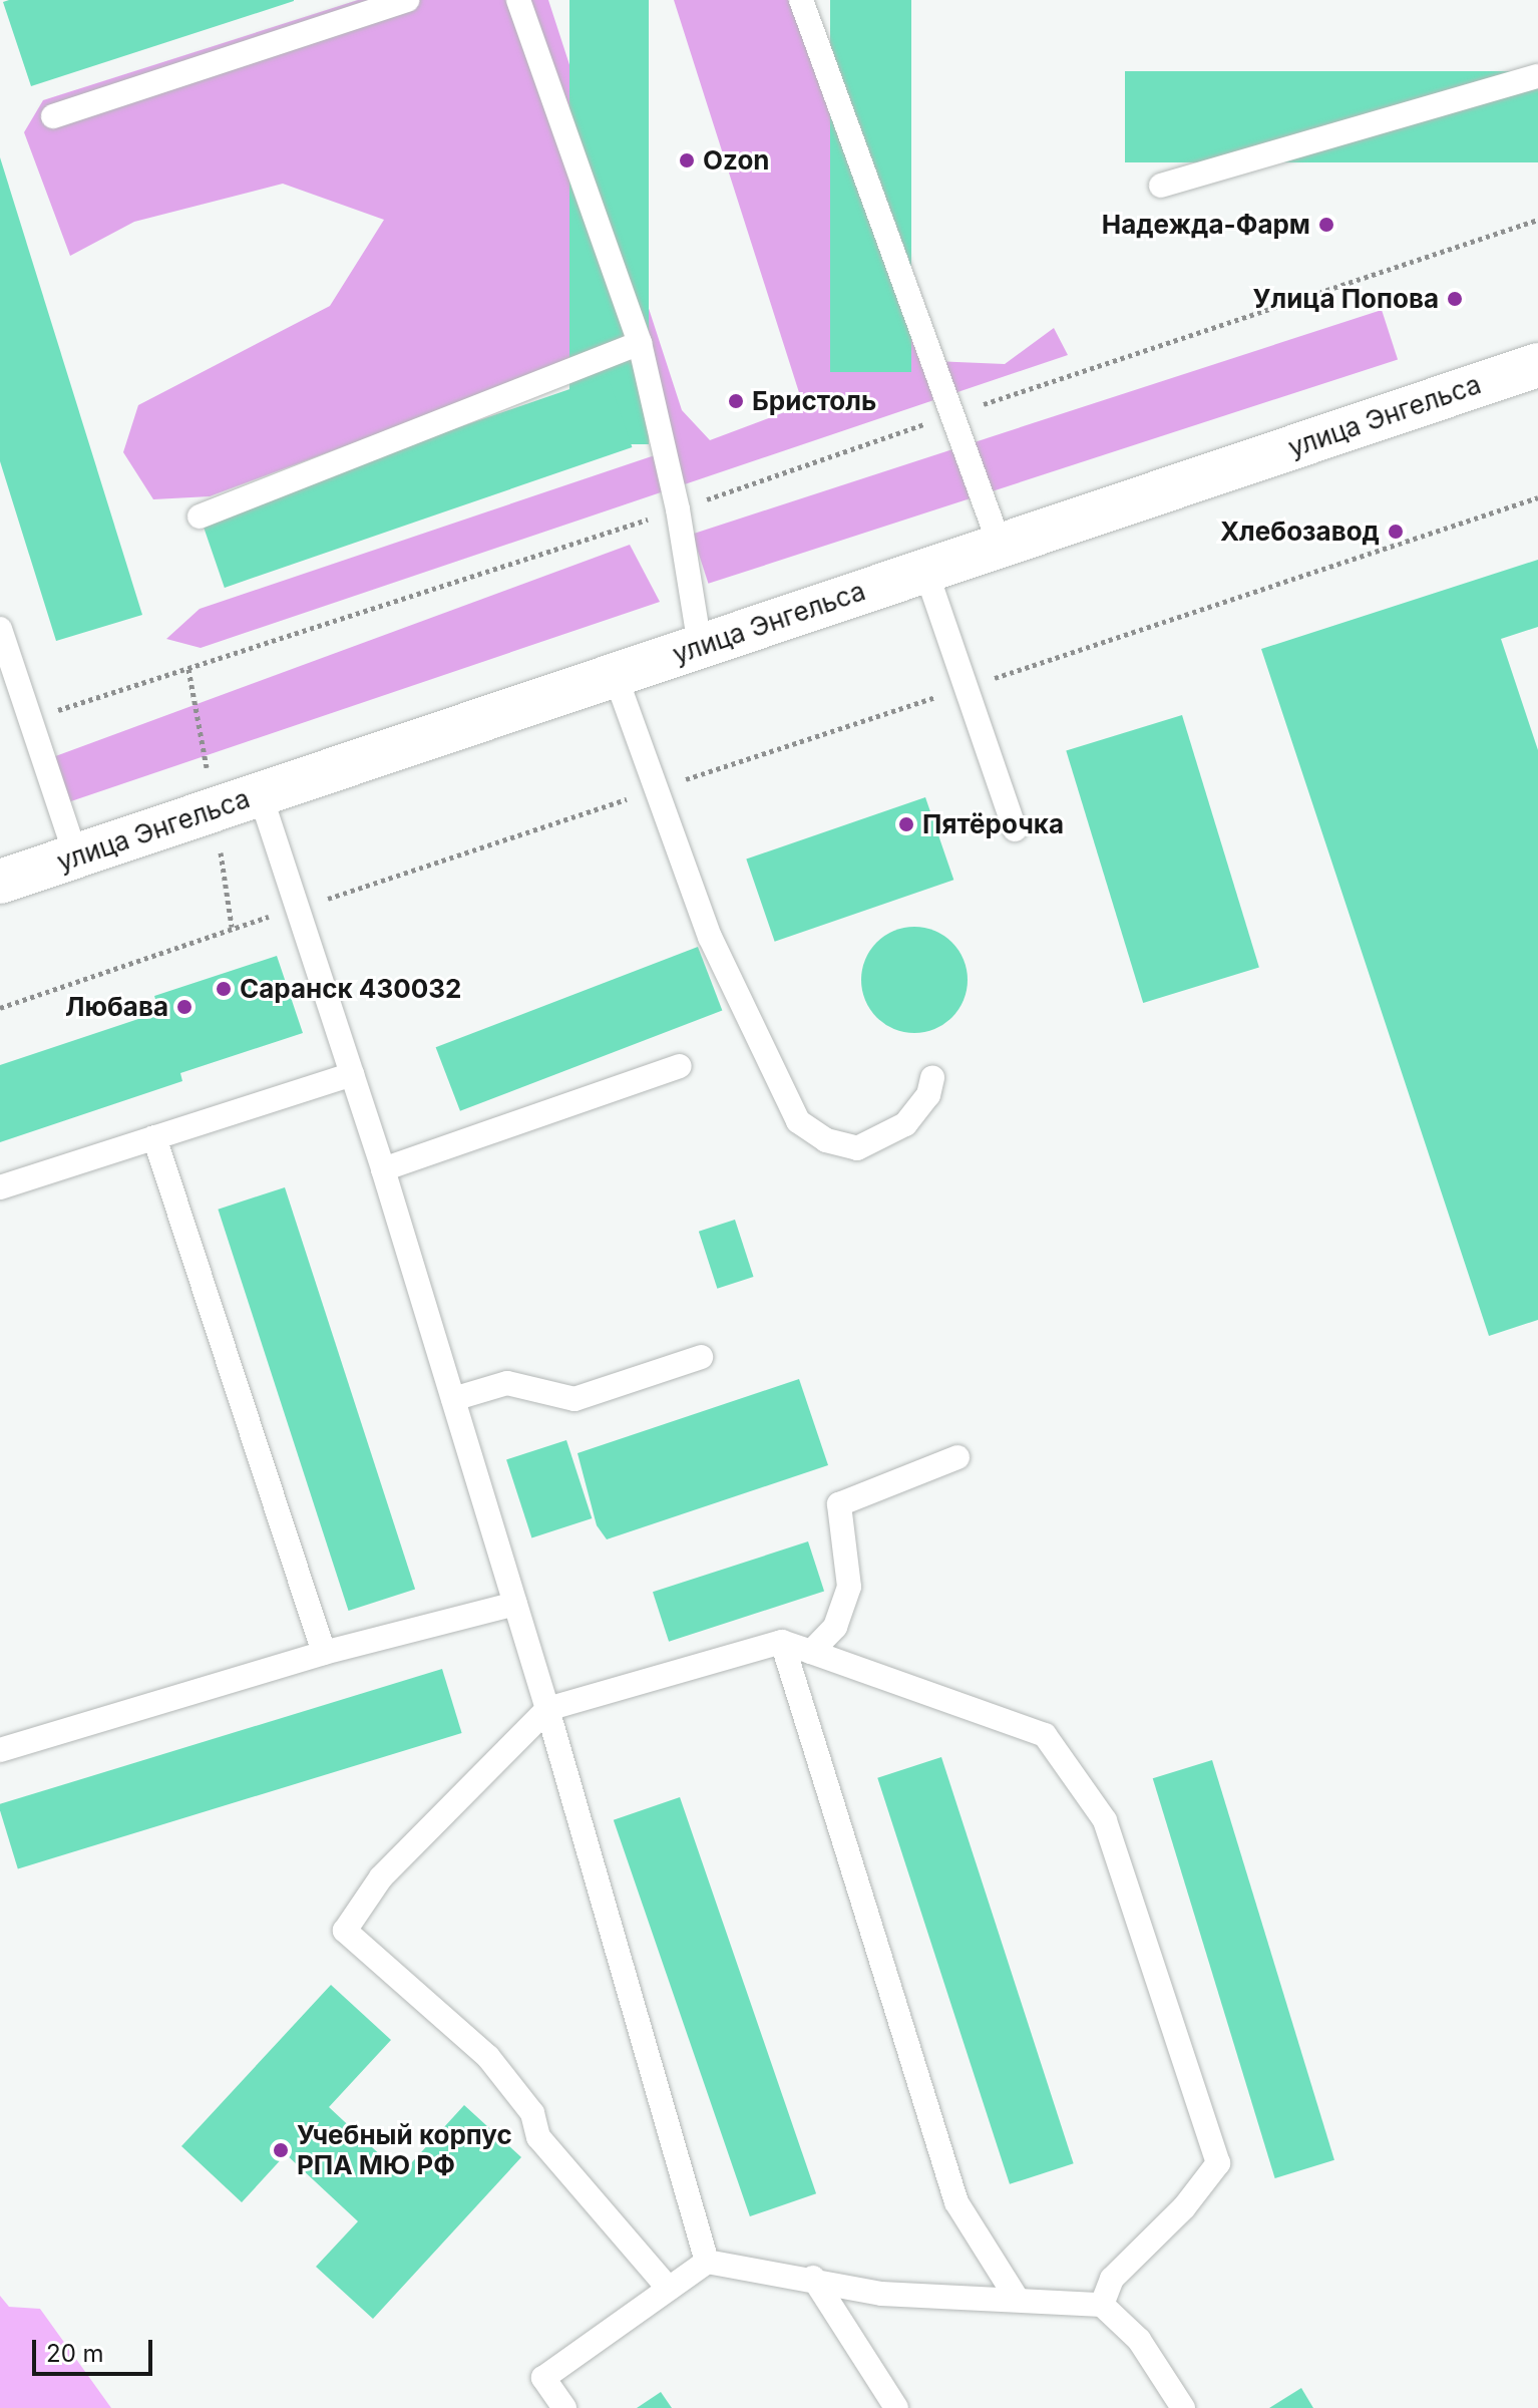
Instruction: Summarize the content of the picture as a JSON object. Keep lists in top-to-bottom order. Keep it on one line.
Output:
{"streets":{"main road":["улица Энгельса"]},"places":["Ozon","Надежда-Фарм","Улица Попова","Бристоль","Хлебозавод","Пятёрочка","Саранск 430032","Любава","Учебный корпус РПА МЮ РФ"],"scale_bar":"20 m"}
